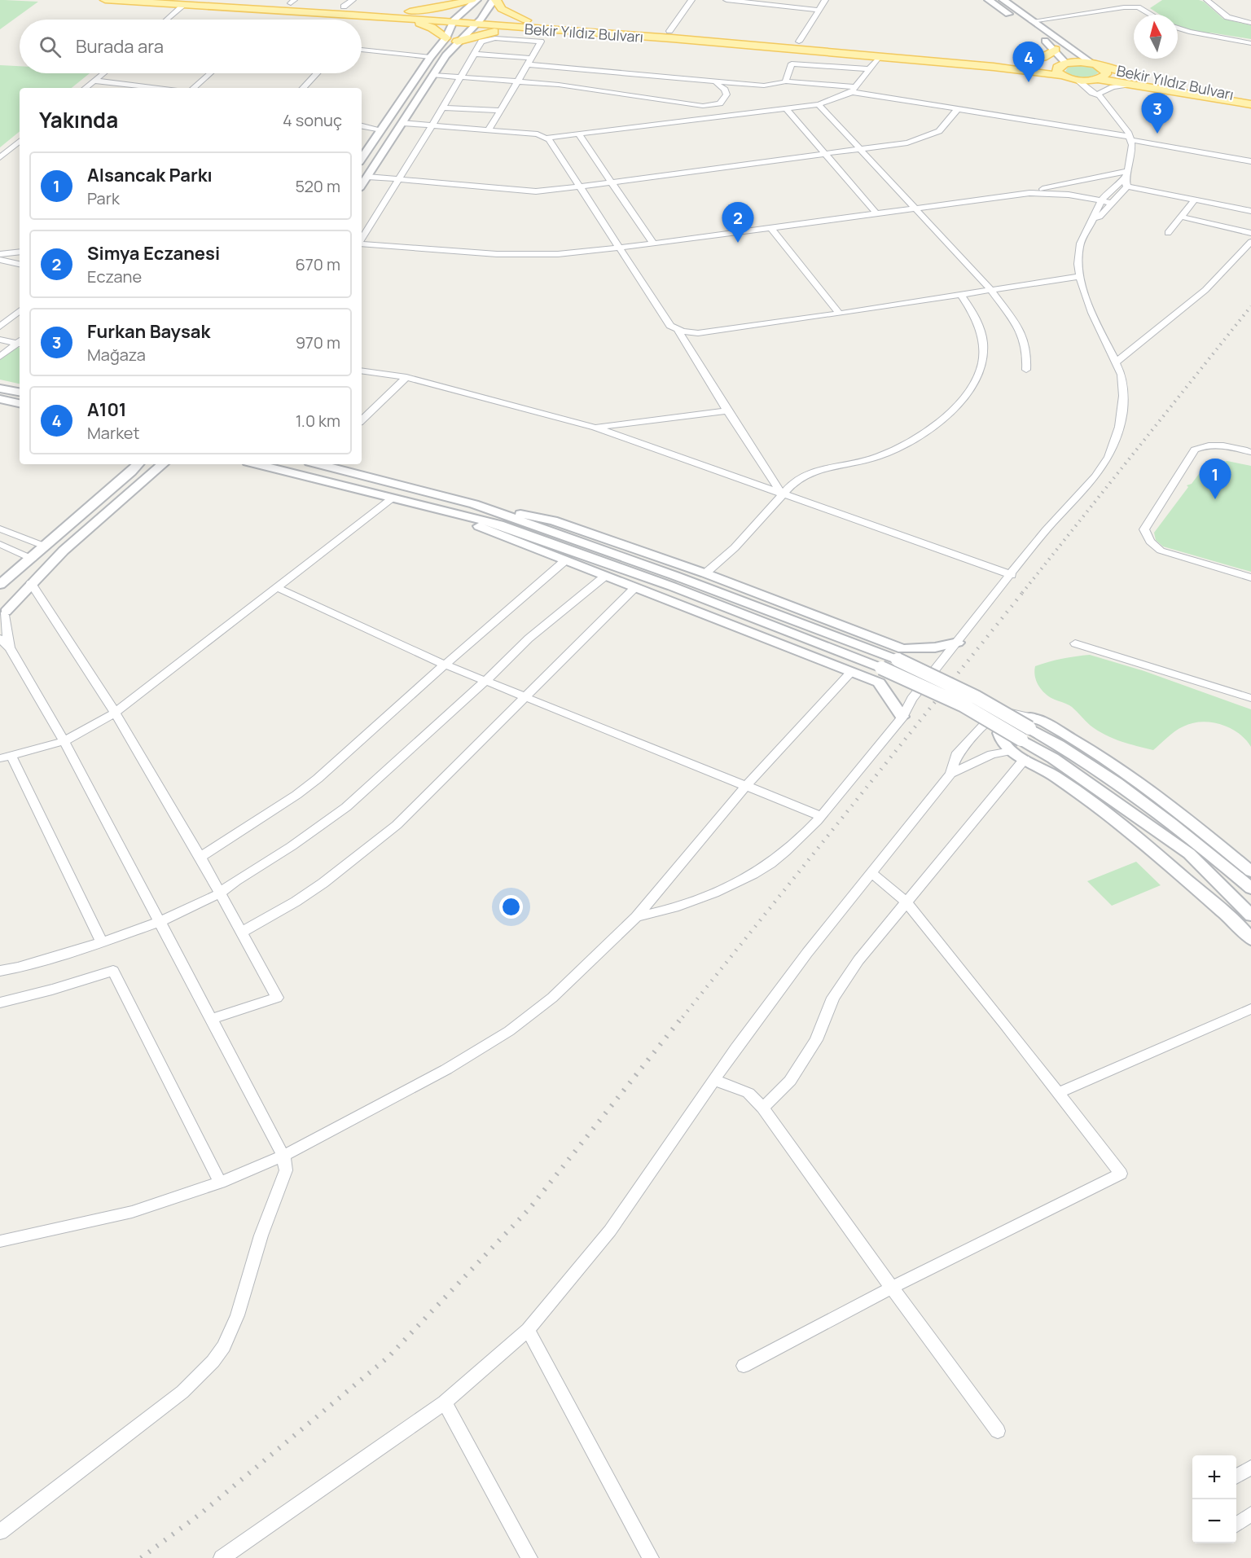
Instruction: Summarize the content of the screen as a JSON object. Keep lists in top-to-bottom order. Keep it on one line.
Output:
{"streets":{"main road":["Bekir Yıldız Bulvarı"]},"north":"top","page":{"search":"Burada ara","pins":["4","3","2","1"],"heading":["Yakında","4 sonuç"],"list":[{"mark":"1","name":"Alsancak Parkı","note":"Park","value":"520 m"},{"mark":"2","name":"Simya Eczanesi","note":"Eczane","value":"670 m"},{"mark":"3","name":"Furkan Baysak","note":"Mağaza","value":"970 m"},{"mark":"4","name":"A101","note":"Market","value":"1.0 km"}],"map_buttons":["+","−"]}}
